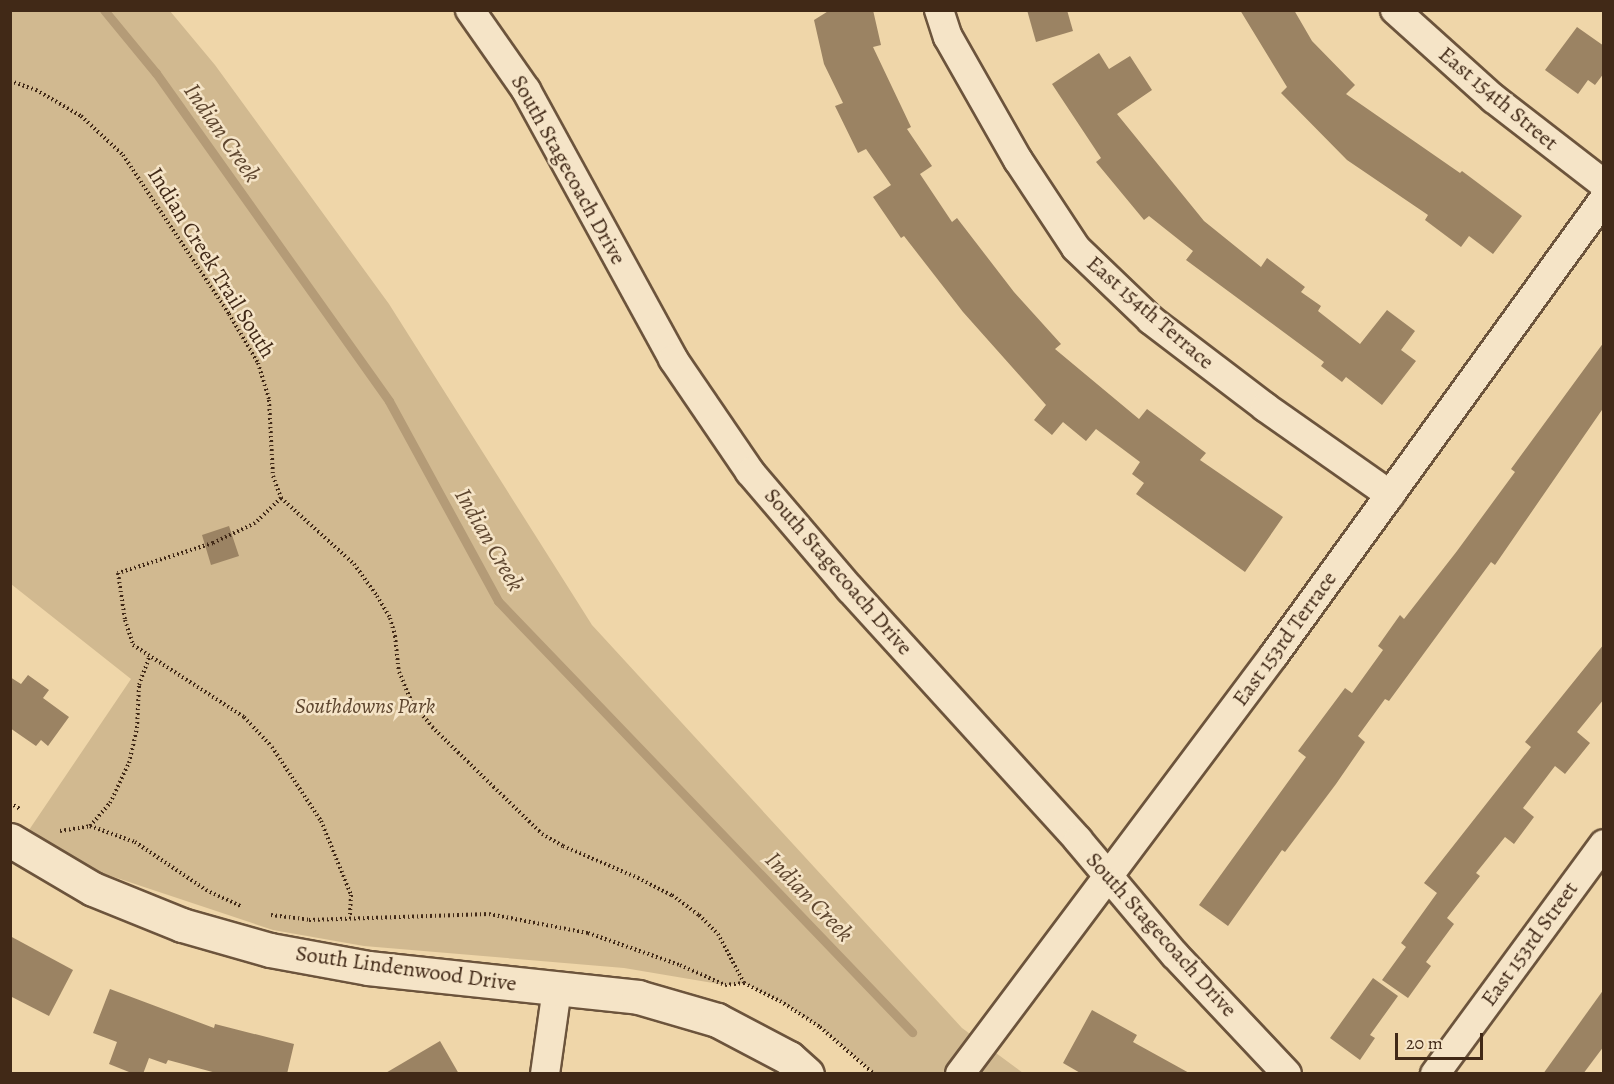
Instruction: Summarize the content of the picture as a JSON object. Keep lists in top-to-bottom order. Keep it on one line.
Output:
{"streets":{"street":["East 154th Street","South Stagecoach Drive","East 154th Terrace","East 153rd Terrace","East 153rd Street","South Lindenwood Drive"],"path":["Indian Creek Trail South"]},"crossings":[["South Stagecoach Drive","East 153rd Terrace"],["East 154th Terrace","East 153rd Terrace"]],"water":["Indian Creek"],"parks":["Southdowns Park"],"scale_bar":"20 m"}
